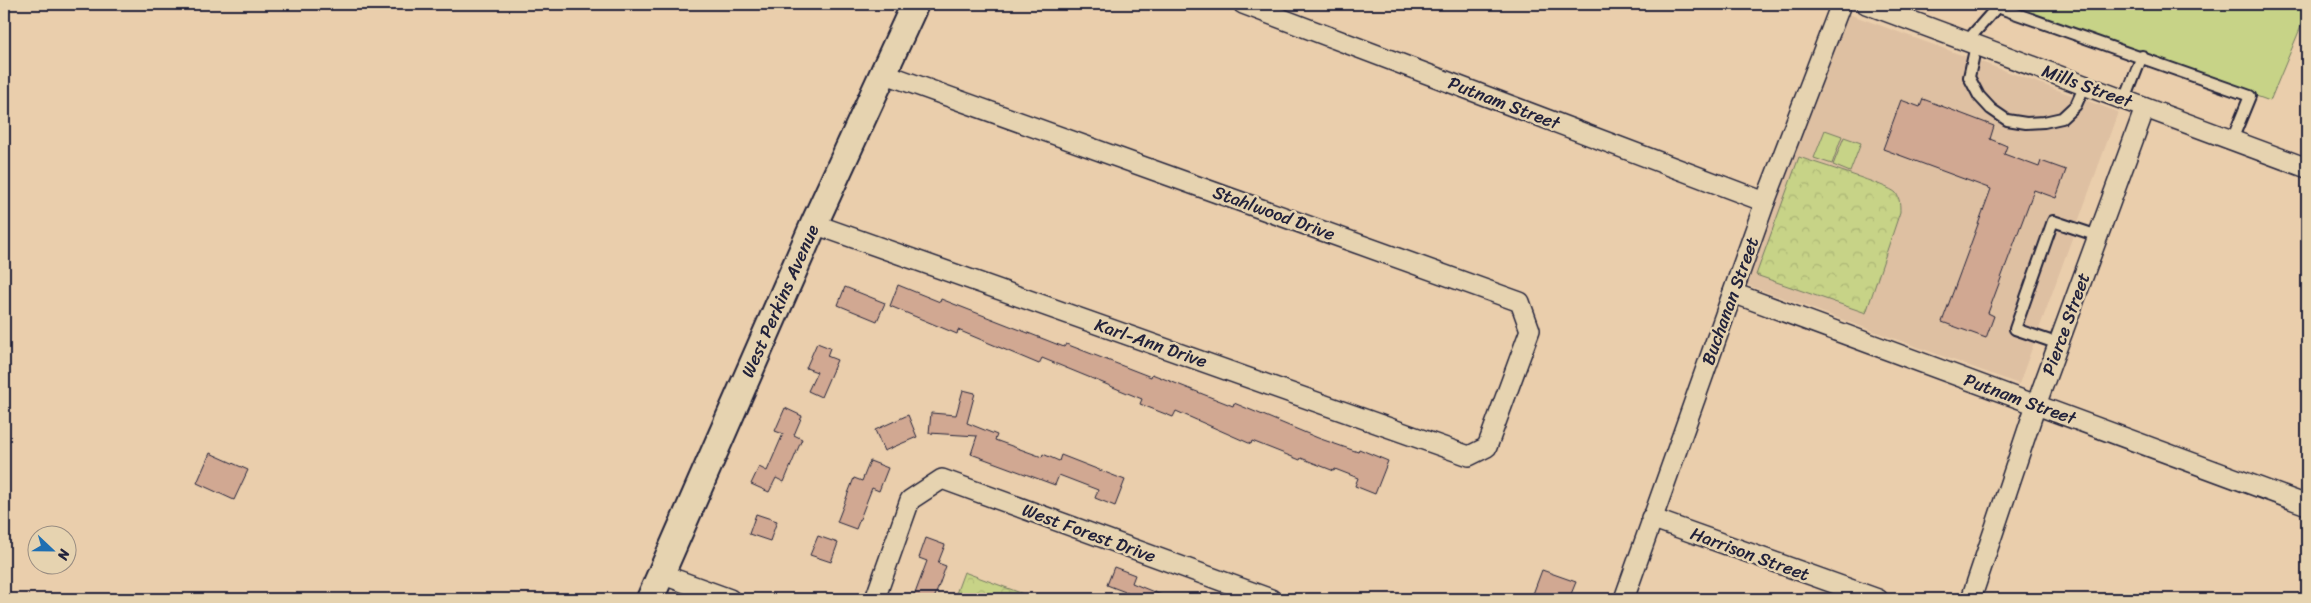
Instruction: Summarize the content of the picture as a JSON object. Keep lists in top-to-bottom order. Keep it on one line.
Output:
{"streets":{"main road":["West Perkins Avenue"],"street":["Mills Street","Putnam Street","Stahlwood Drive","Buchanan Street","Pierce Street","Karl-Ann Drive","West Forest Drive","Harrison Street"]},"crossings":[["Mills Street","Pierce Street"],["Putnam Street","Buchanan Street"],["Putnam Street","Pierce Street"],["Stahlwood Drive","West Perkins Avenue"],["Stahlwood Drive","Karl-Ann Drive"],["West Perkins Avenue","Karl-Ann Drive"],["Buchanan Street","Harrison Street"]],"north":"right"}
